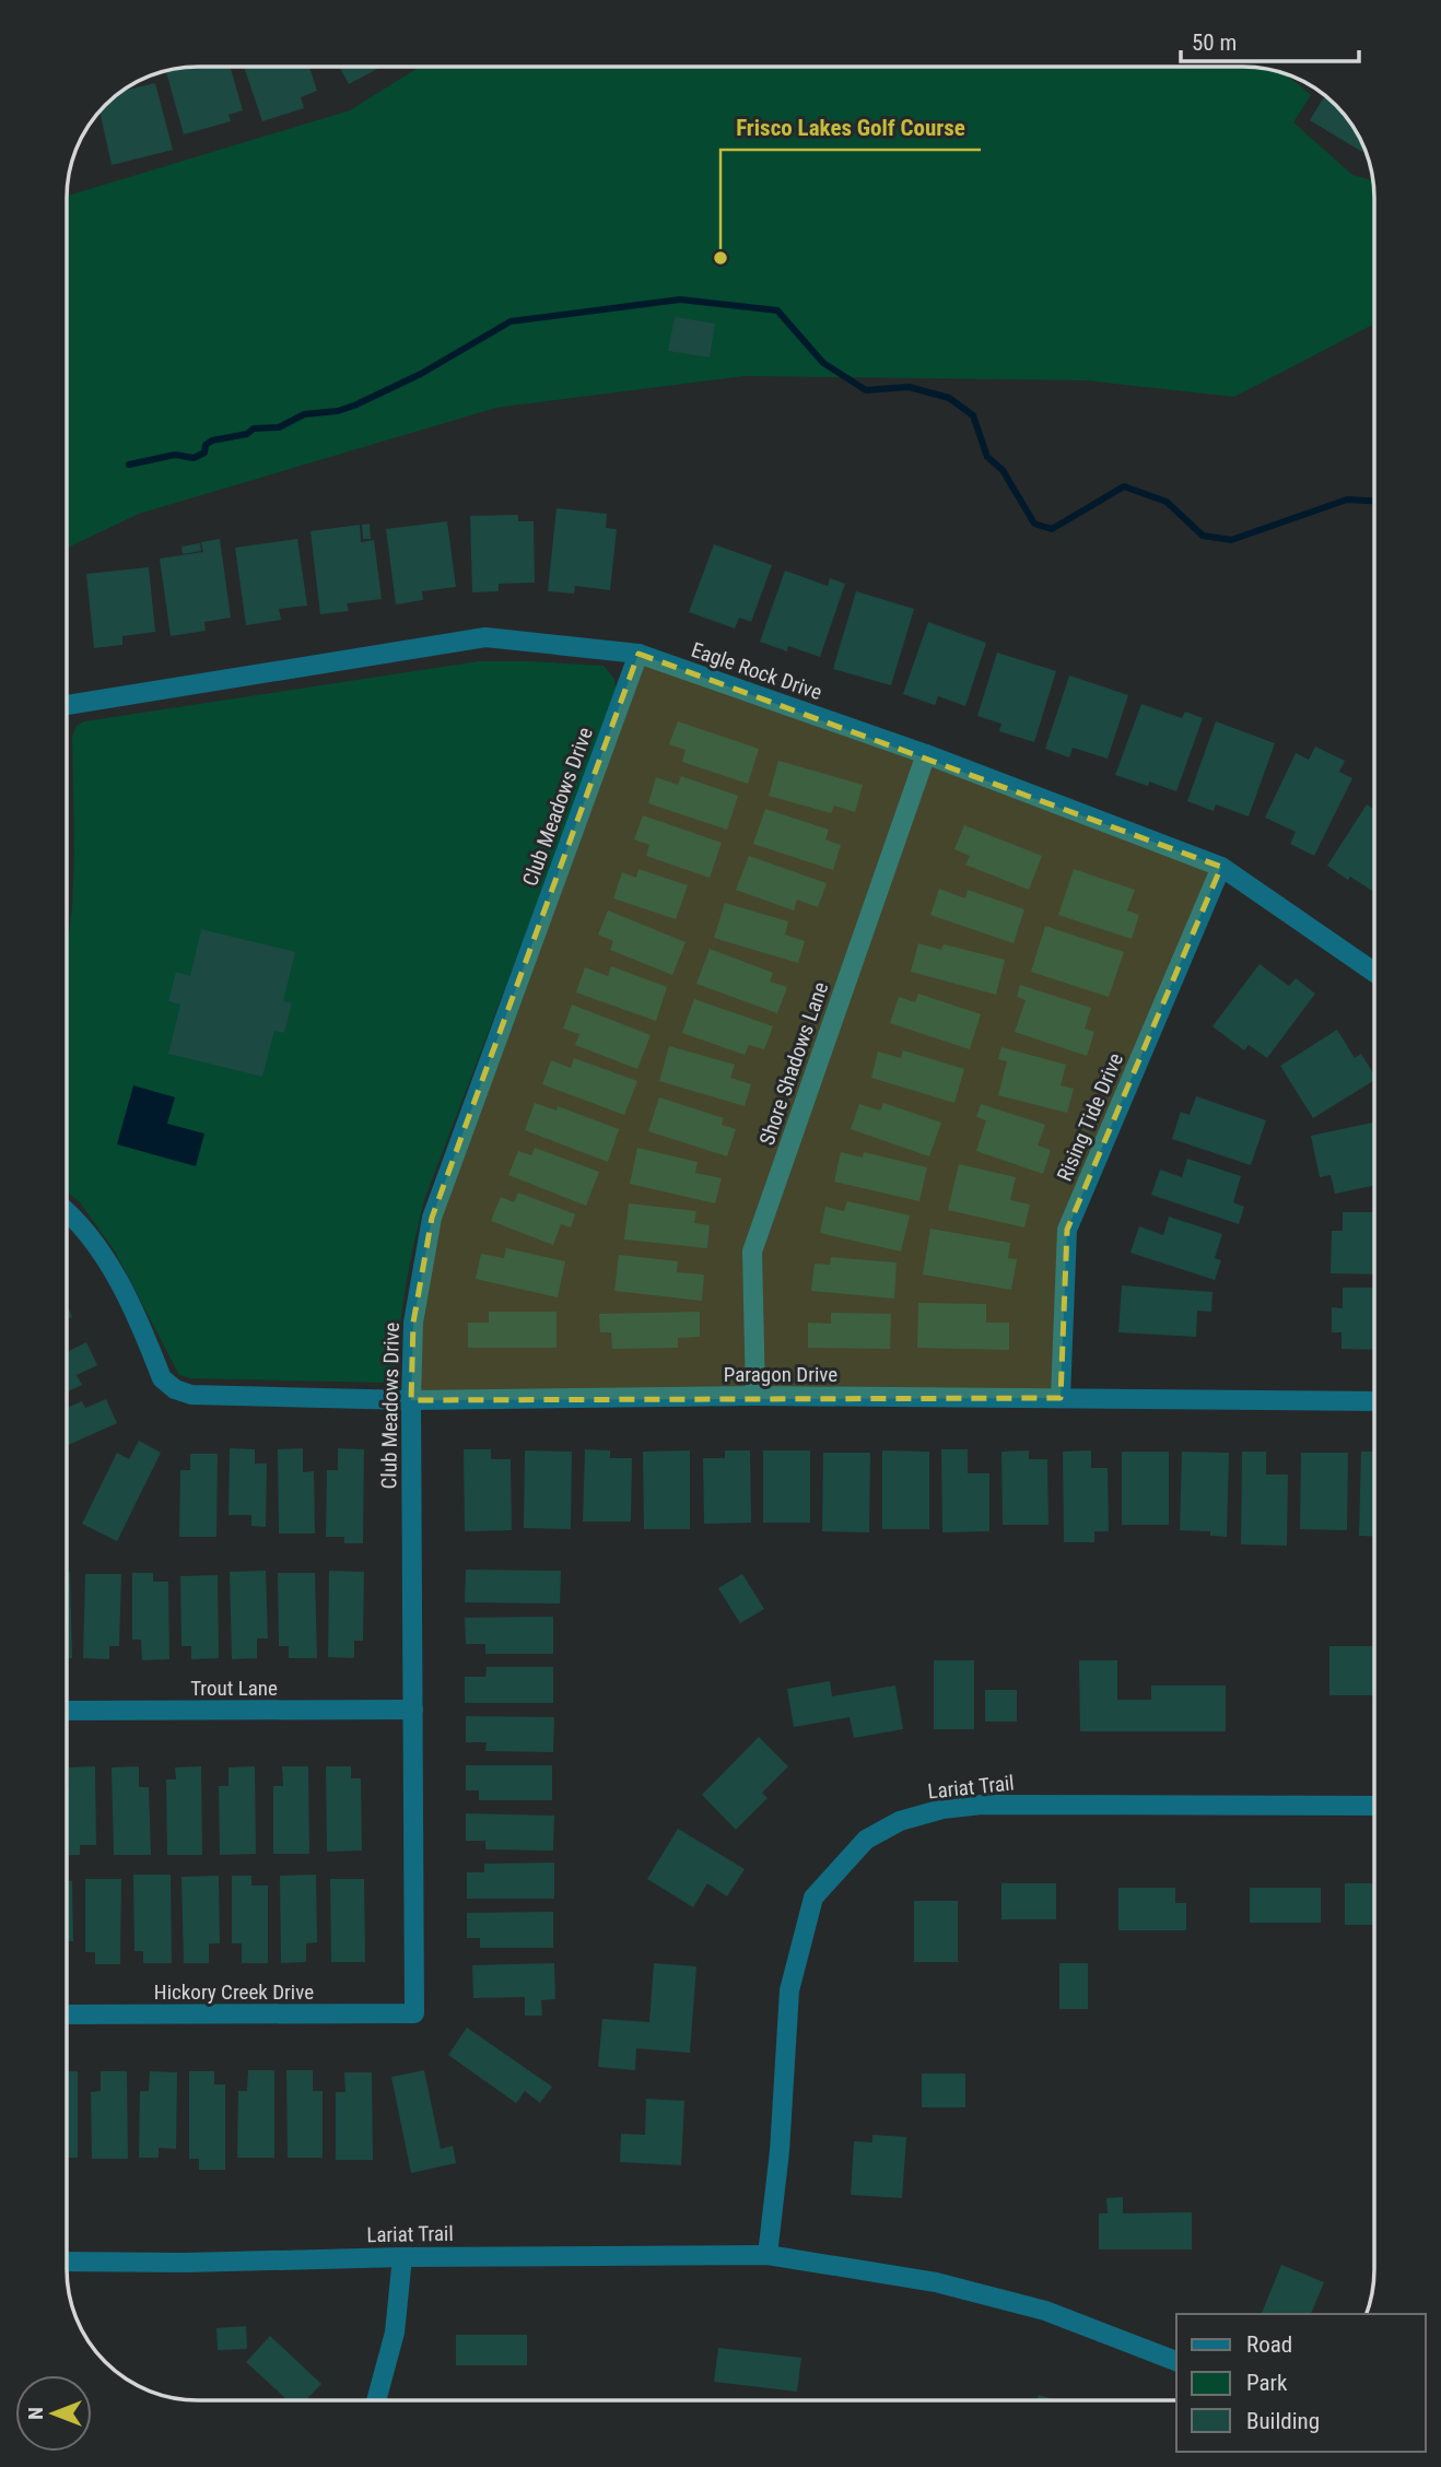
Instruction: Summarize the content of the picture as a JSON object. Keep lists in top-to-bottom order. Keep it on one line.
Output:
{"streets":{"street":["Eagle Rock Drive","Club Meadows Drive","Shore Shadows Lane","Rising Tide Drive","Paragon Drive","Trout Lane","Lariat Trail","Hickory Creek Drive"]},"crossings":[["Eagle Rock Drive","Club Meadows Drive"],["Eagle Rock Drive","Shore Shadows Lane"],["Eagle Rock Drive","Rising Tide Drive"],["Club Meadows Drive","Paragon Drive"],["Club Meadows Drive","Trout Lane"],["Club Meadows Drive","Hickory Creek Drive"],["Shore Shadows Lane","Paragon Drive"],["Rising Tide Drive","Paragon Drive"]],"places":["Frisco Lakes Golf Course"],"legend":["Road","Park","Building"],"scale_bar":"50 m","north":"left"}
